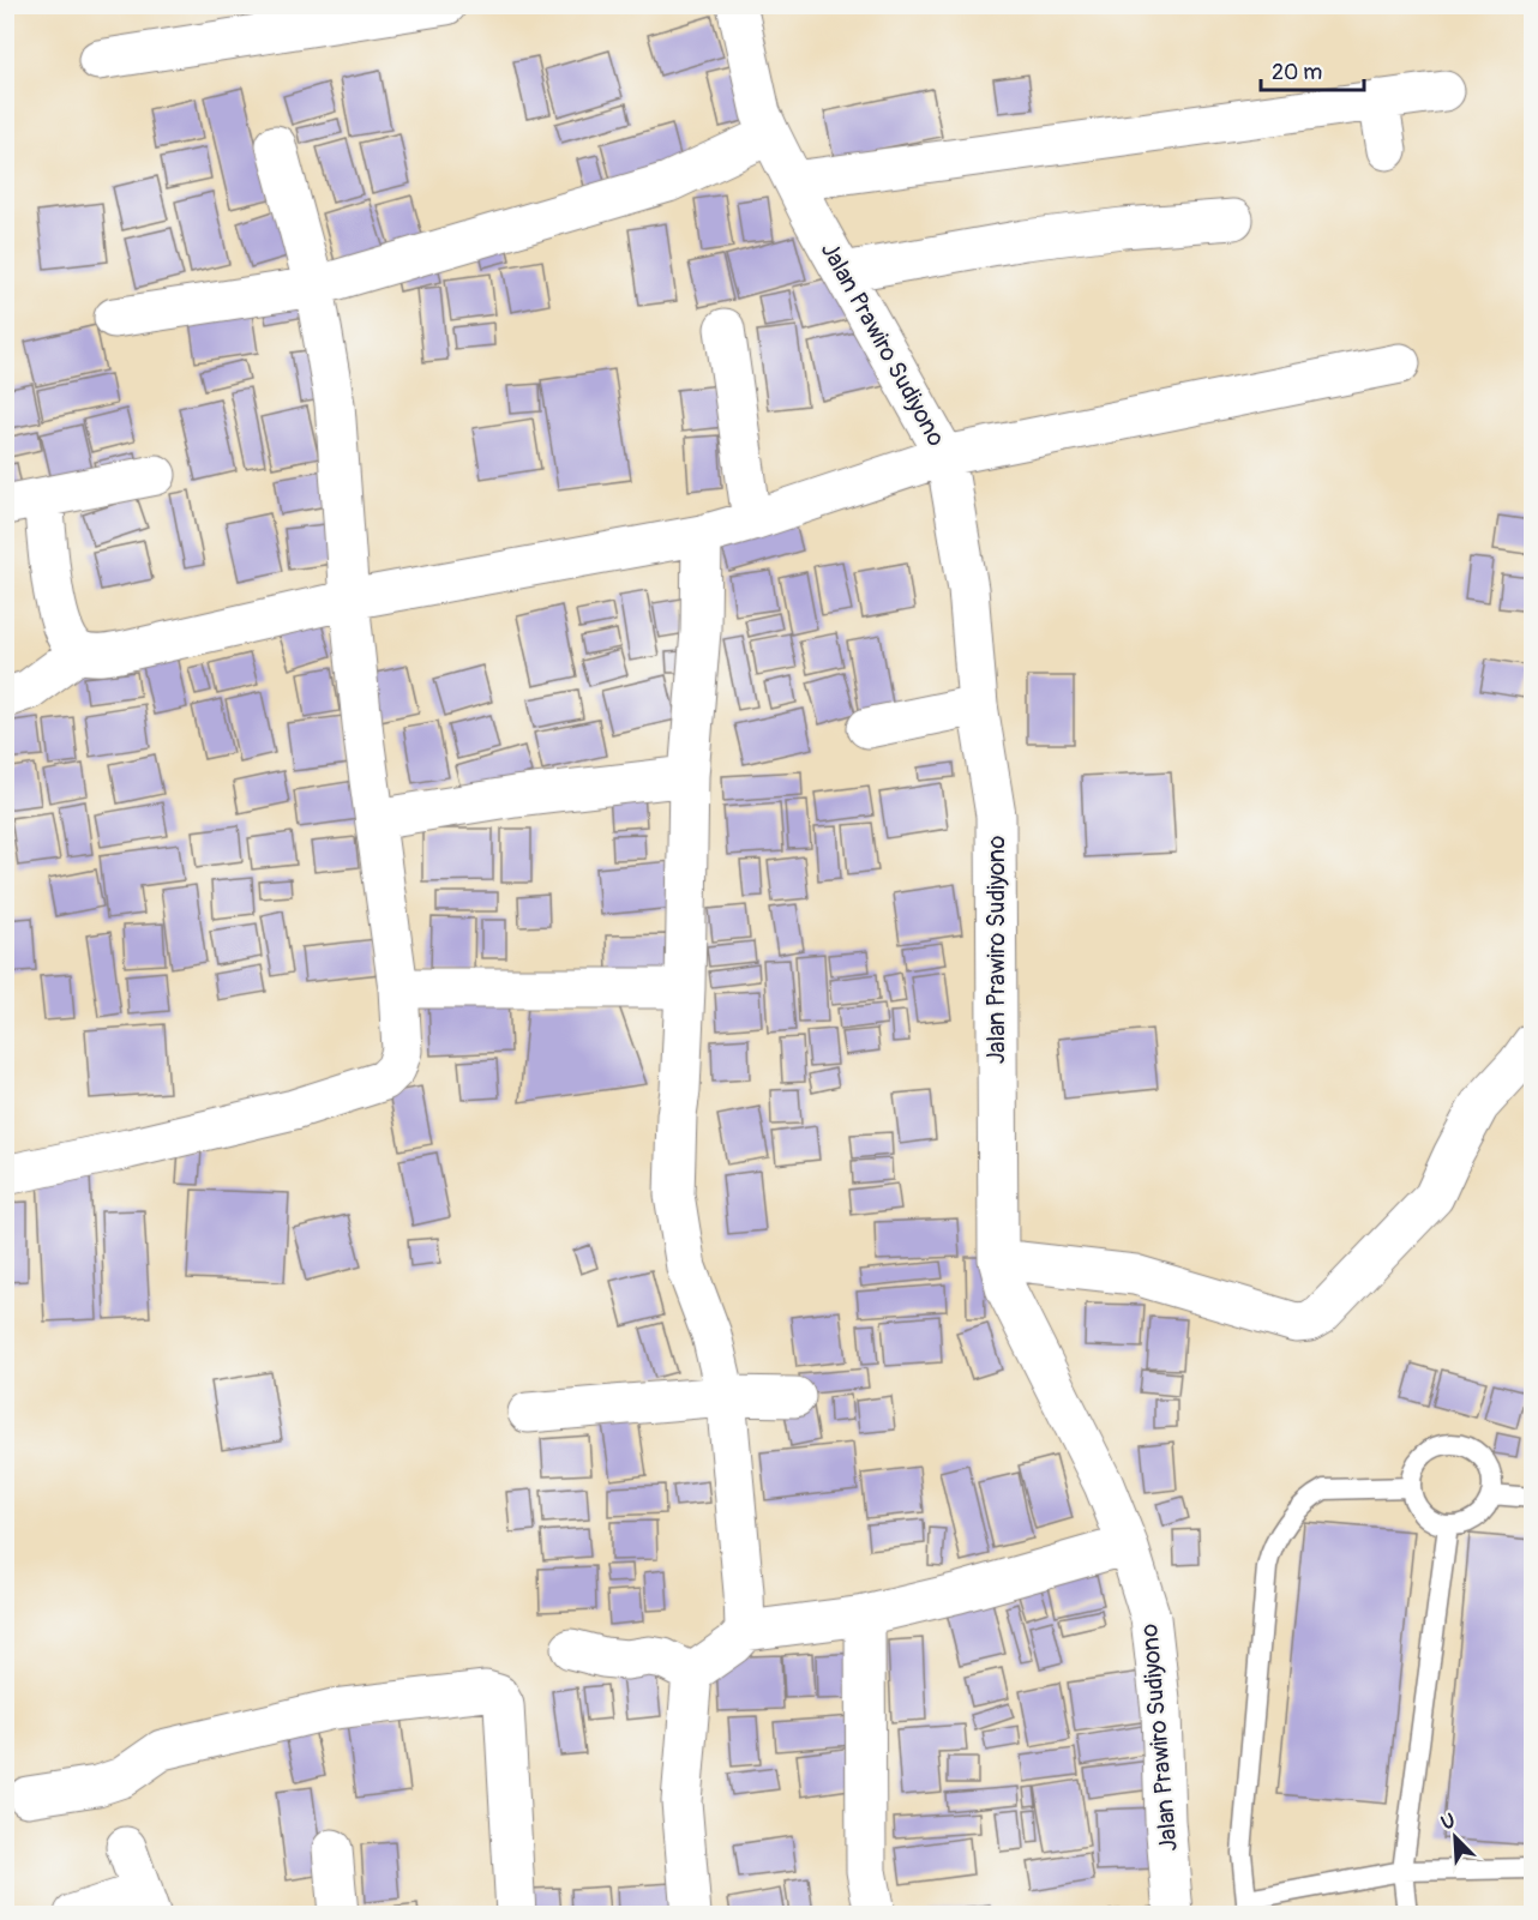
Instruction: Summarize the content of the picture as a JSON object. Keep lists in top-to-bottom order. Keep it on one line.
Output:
{"streets":{"street":["Jalan Prawiro Sudiyono"]},"scale_bar":"20 m","north":"top left"}
